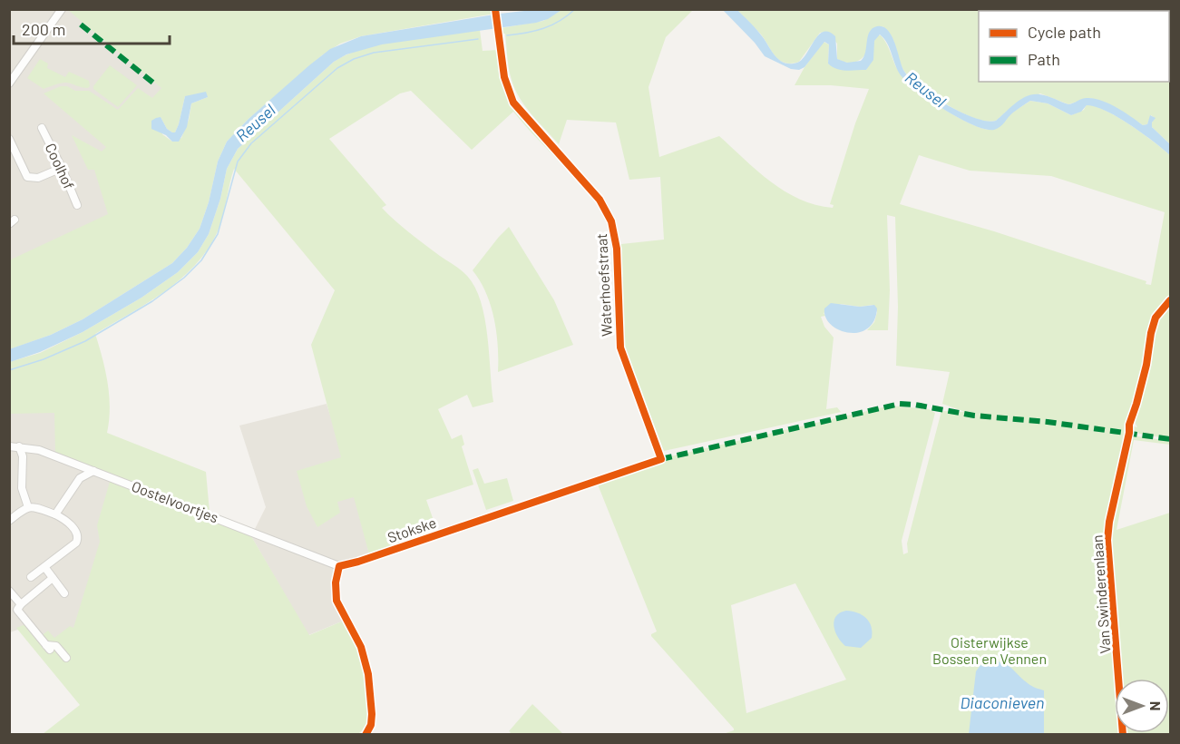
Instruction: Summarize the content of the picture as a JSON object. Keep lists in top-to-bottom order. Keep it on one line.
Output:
{"streets":{"street":["Coolhof","Waterhoefstraat","Oostelvoortjes","Stokske"],"cycle path":["Van Swinderenlaan"]},"crossings":[["Waterhoefstraat","Stokske"],["Oostelvoortjes","Stokske"]],"water":["Reusel","Diaconieven"],"parks":["Oisterwijkse Bossen en Vennen"],"legend":["Cycle path","Path"],"scale_bar":"200 m","north":"right"}
